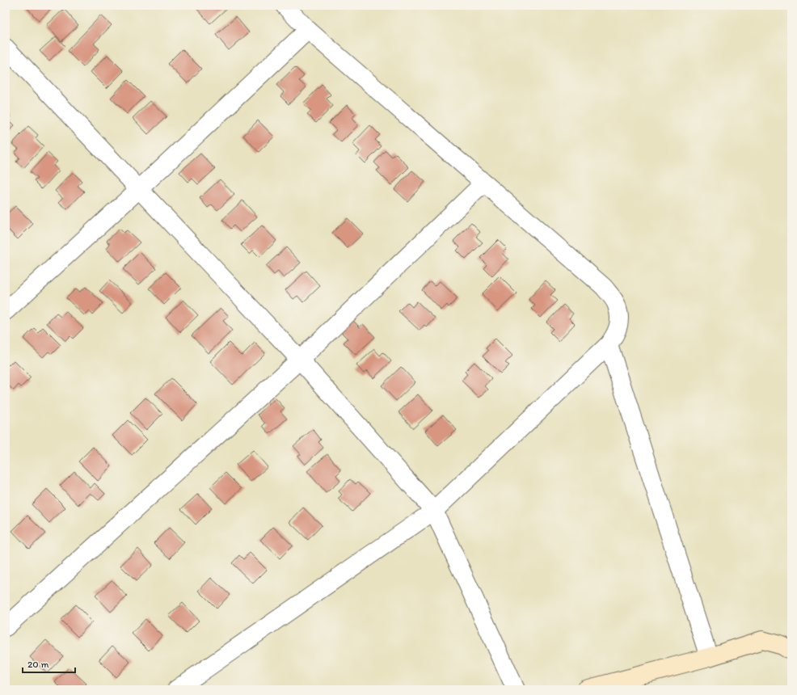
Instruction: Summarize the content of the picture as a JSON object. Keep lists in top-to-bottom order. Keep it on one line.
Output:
{"scale_bar":"20 m"}
